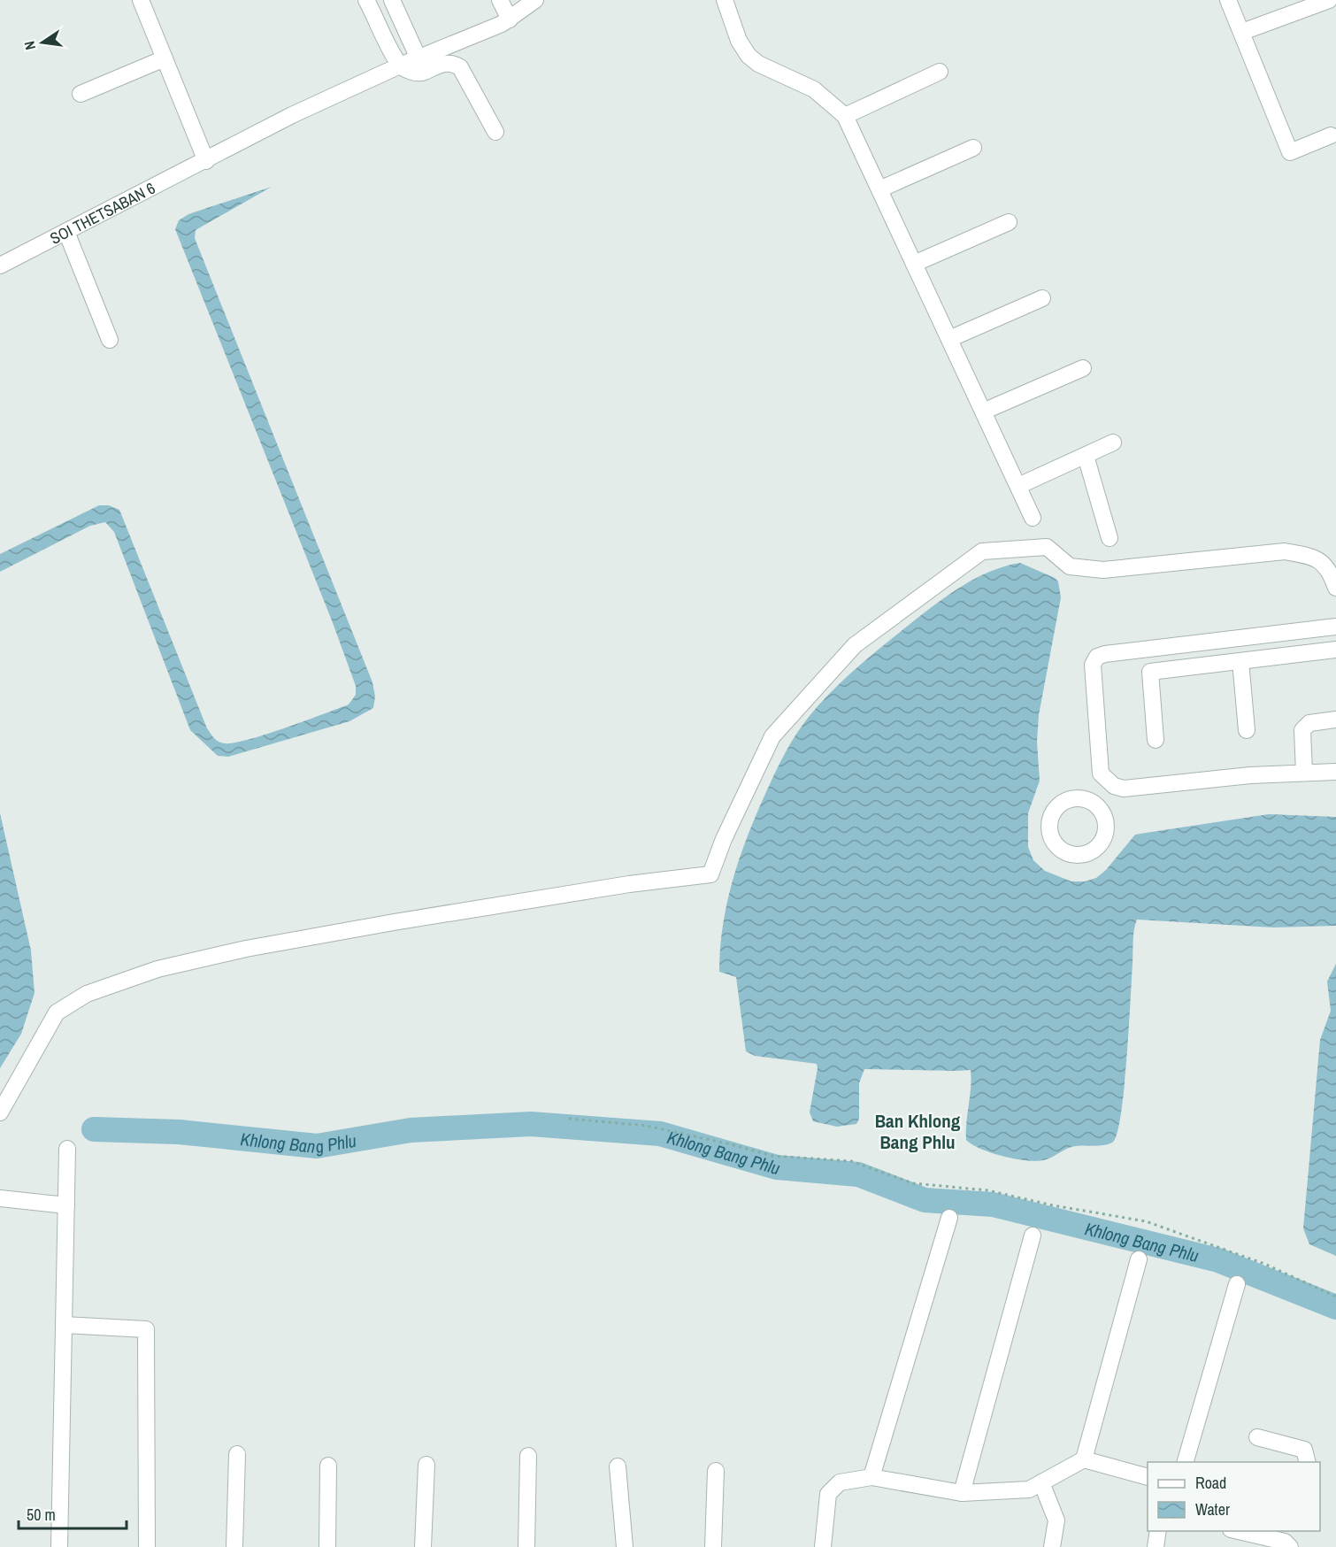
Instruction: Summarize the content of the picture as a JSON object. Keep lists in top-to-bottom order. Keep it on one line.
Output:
{"streets":{"street":["SOI THETSABAN 6"]},"districts":["Ban Khlong Bang Phlu"],"water":["Khlong Bang Phlu"],"legend":["Road","Water"],"scale_bar":"50 m","north":"left"}
